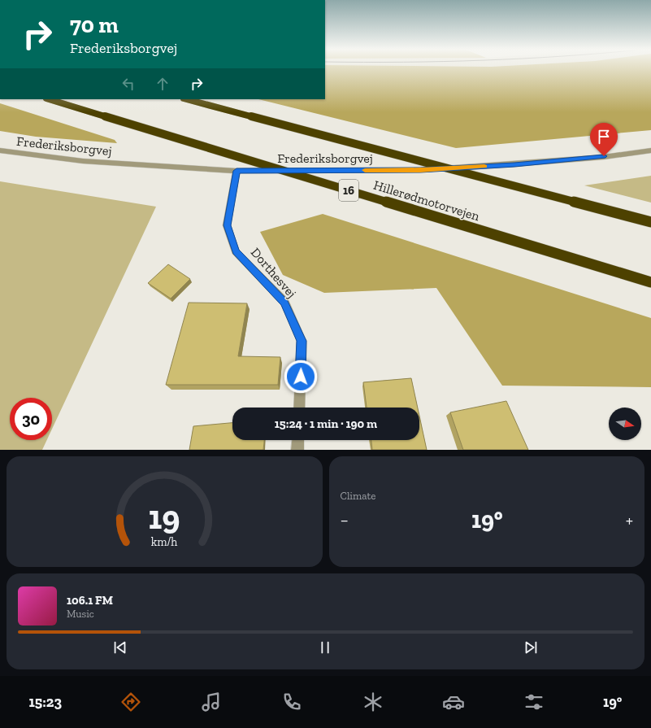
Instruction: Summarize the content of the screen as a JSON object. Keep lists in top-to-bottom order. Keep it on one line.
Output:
{"streets":{"highway":["16","Hillerødmotorvejen"],"street":["Frederiksborgvej","Dorthesvej"]},"crossings":[["Frederiksborgvej","Dorthesvej"]],"north":"right","page":{"turn":["70 m","Frederiksborgvej"],"limit":"30","trip":"15:24 · 1 min · 190 m","tile":"Climate","heat":["−","19°","+"],"song":["106.1 FM","Music"],"tabs":["15:23","19°"],"gauge":["19","km/h"]}}
